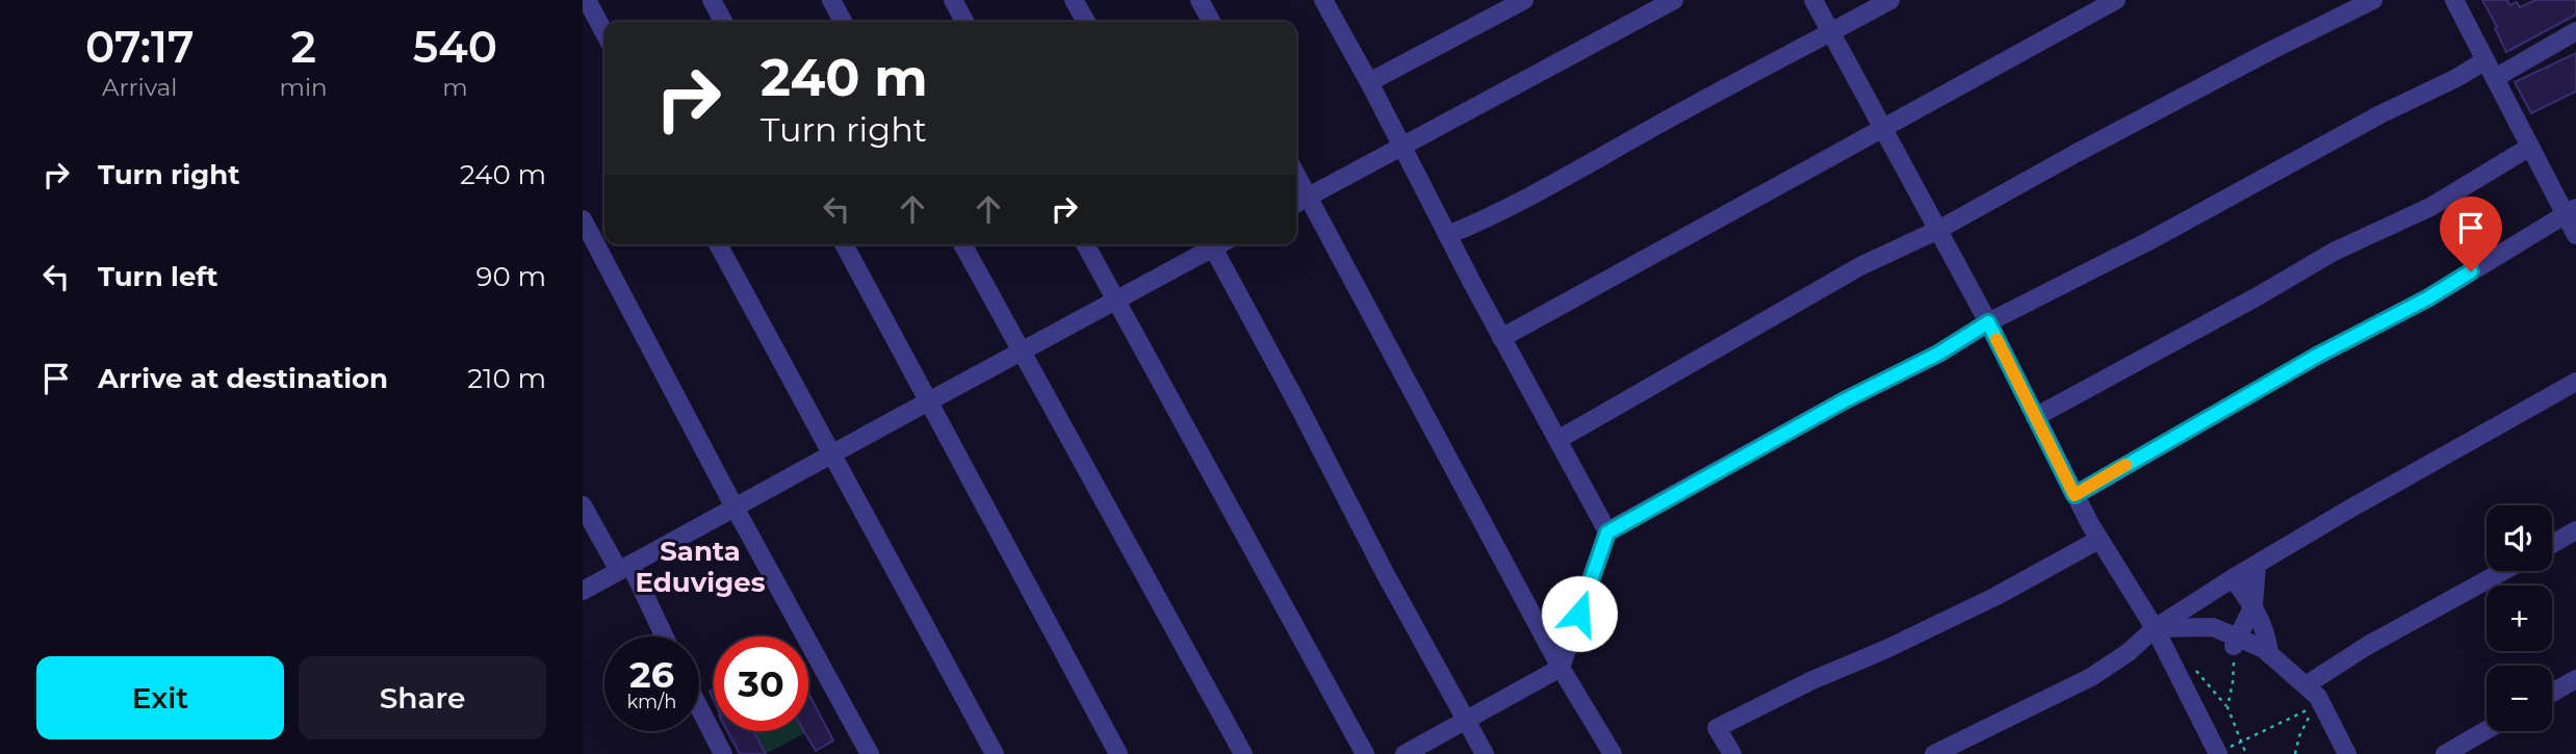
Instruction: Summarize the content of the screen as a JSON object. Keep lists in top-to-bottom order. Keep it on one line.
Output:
{"districts":["Santa Eduviges"],"page":{"eta":["07:17","Arrival","2","min","540","m"],"turn":["240 m","Turn right"],"list":[{"name":"Turn right","value":"240 m"},{"name":"Turn left","value":"90 m"},{"name":"Arrive at destination","value":"210 m"}],"map_buttons":["+","−"],"speed":"26 km/h","limit":"30","buttons":["Exit","Share"]}}
